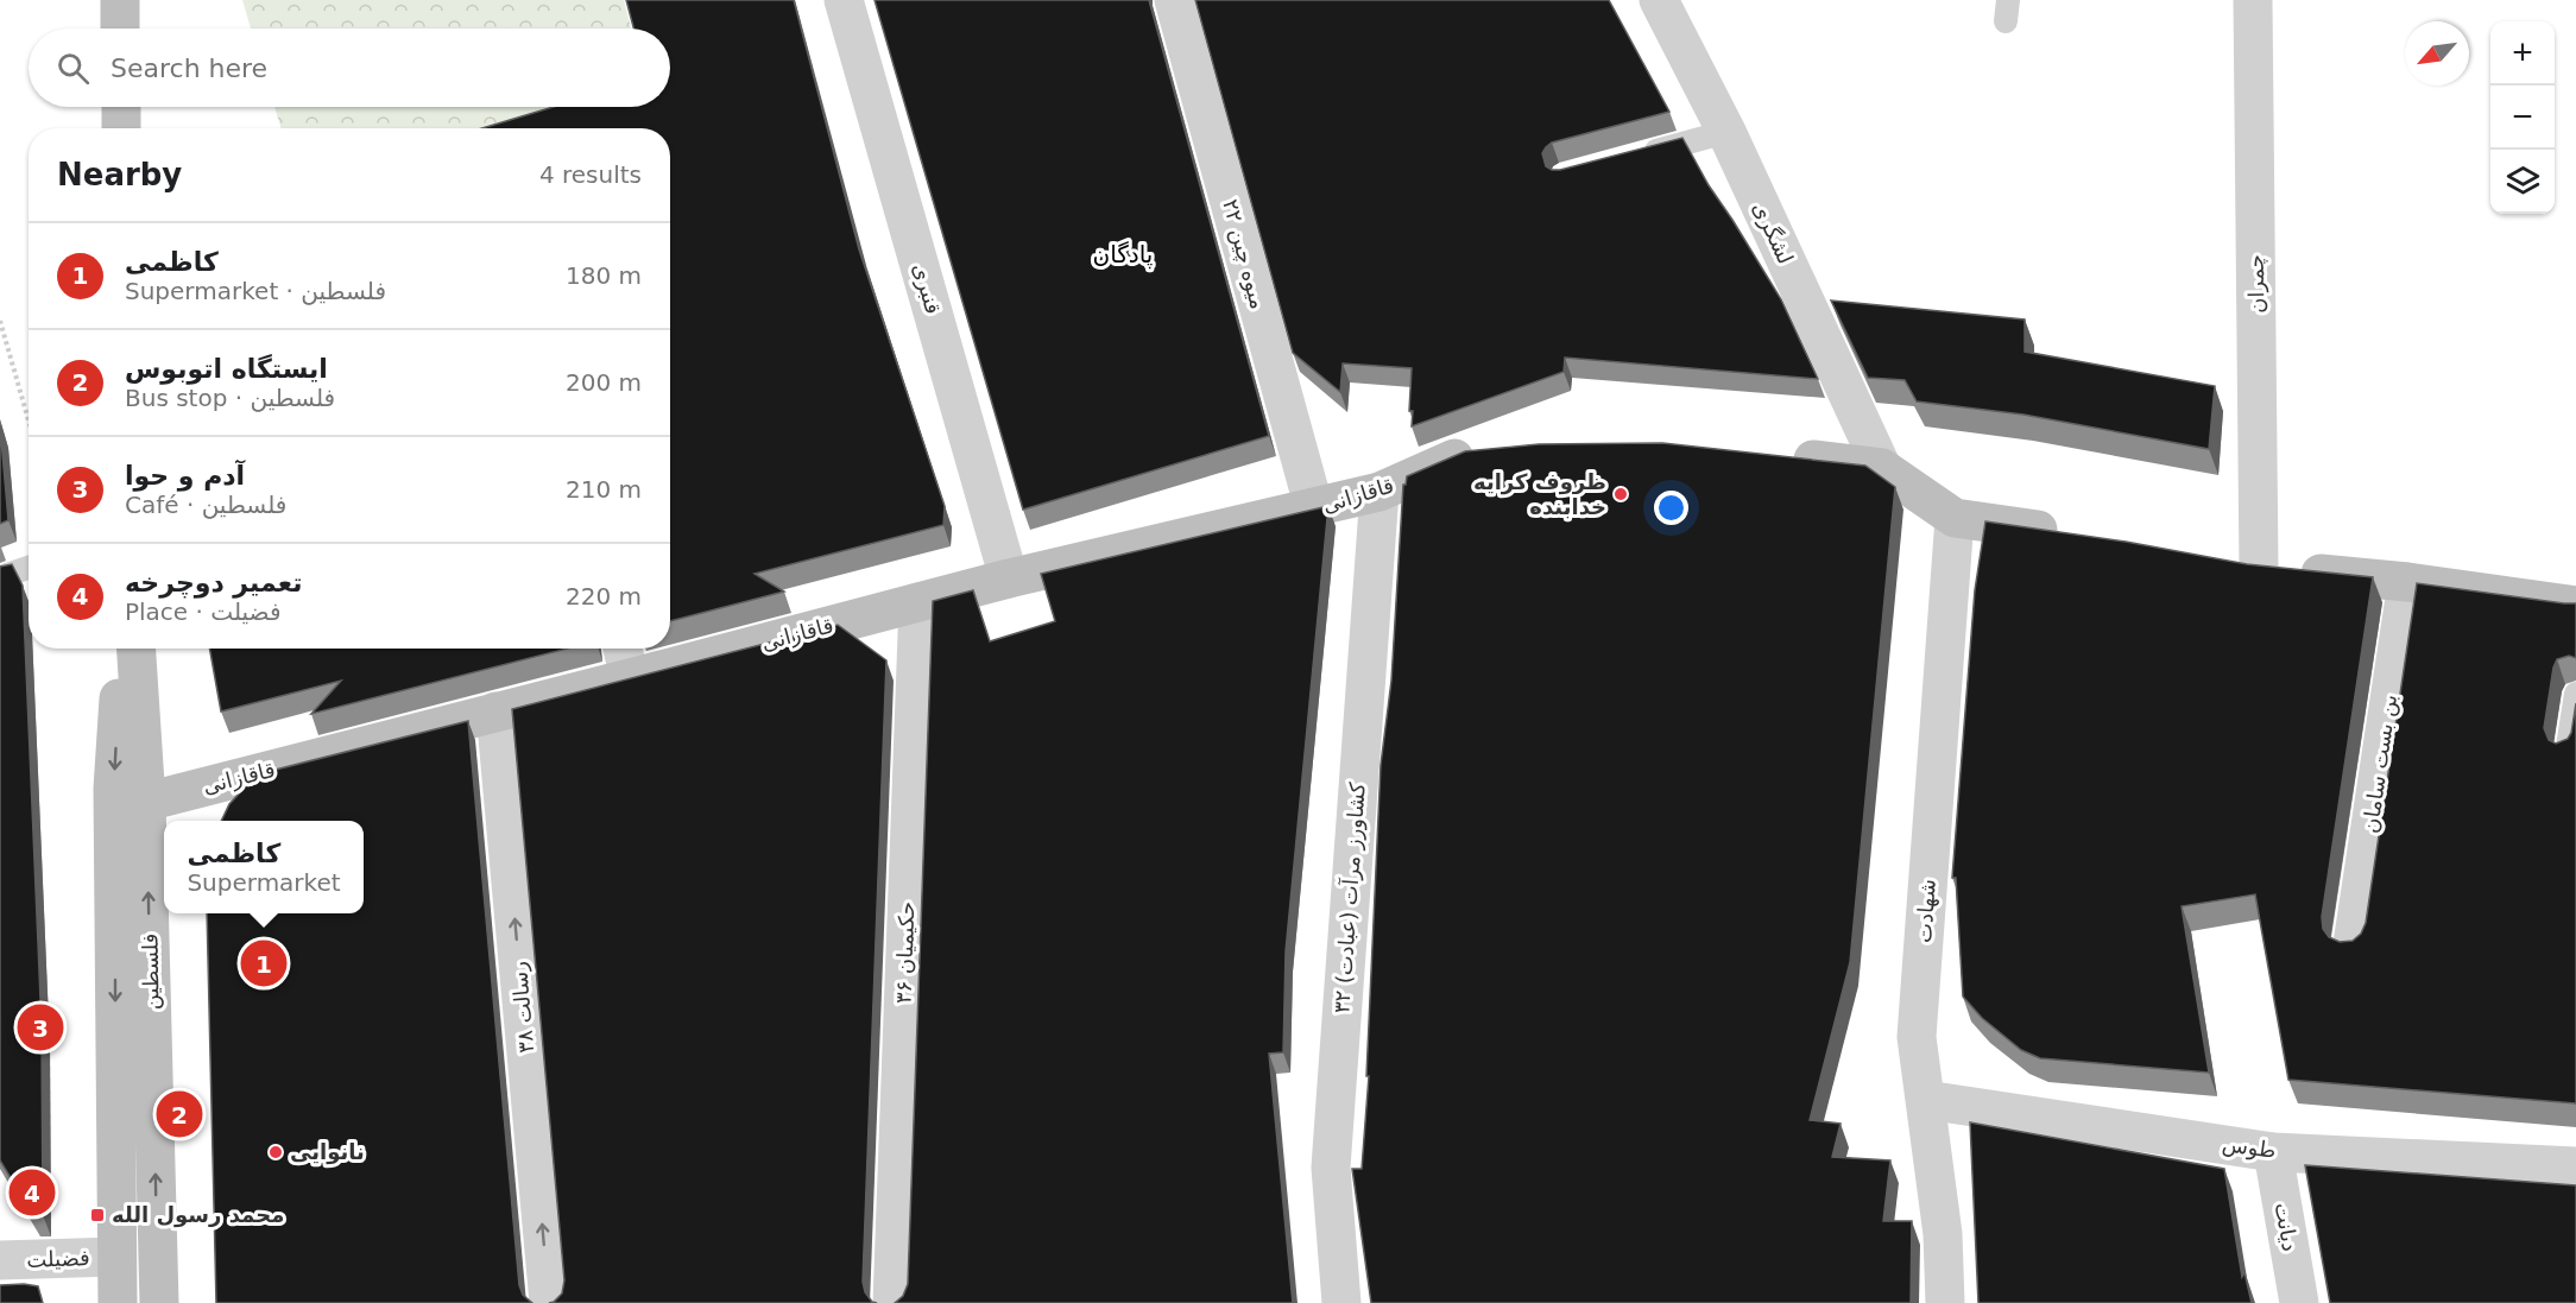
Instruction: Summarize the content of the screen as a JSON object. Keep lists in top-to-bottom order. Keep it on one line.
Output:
{"streets":{"street":["لشگری","۲۲ میوه چین","چمران","قنبری","قاقازانی","بن بست سامان","۳۲ کشاورز مرآت (عبادت)","شهادت","۳۶ حکیمیان","فلسطین","۳۸ رسالت","طوس","دیانت","فضیلت"]},"crossings":[["۲۲ میوه چین","قاقازانی"],["قنبری","قاقازانی"],["قاقازانی","۳۲ کشاورز مرآت (عبادت)"],["قاقازانی","۳۶ حکیمیان"],["قاقازانی","فلسطین"],["قاقازانی","۳۸ رسالت"],["شهادت","طوس"],["فلسطین","فضیلت"],["طوس","دیانت"]],"one_way":["۳۸ رسالت"],"districts":["پادگان"],"places":{"other":["ظروف کرایه خدابنده","نانوایی"],"transit":["محمد رسول الله"]},"north":"bottom left","page":{"map_buttons":["+","−"],"search":"Search here","heading":["Nearby","4 results"],"list":[{"mark":"1","name":"کاظمی","note":"Supermarket · فلسطین","value":"180 m"},{"mark":"2","name":"ایستگاه اتوبوس","note":"Bus stop · فلسطین","value":"200 m"},{"mark":"3","name":"آدم و حوا","note":"Café · فلسطین","value":"210 m"},{"mark":"4","name":"تعمیر دوچرخه","note":"Place · فضیلت","value":"220 m"}],"popup":["کاظمی","Supermarket"],"pins":["1","3","2","4"]}}
